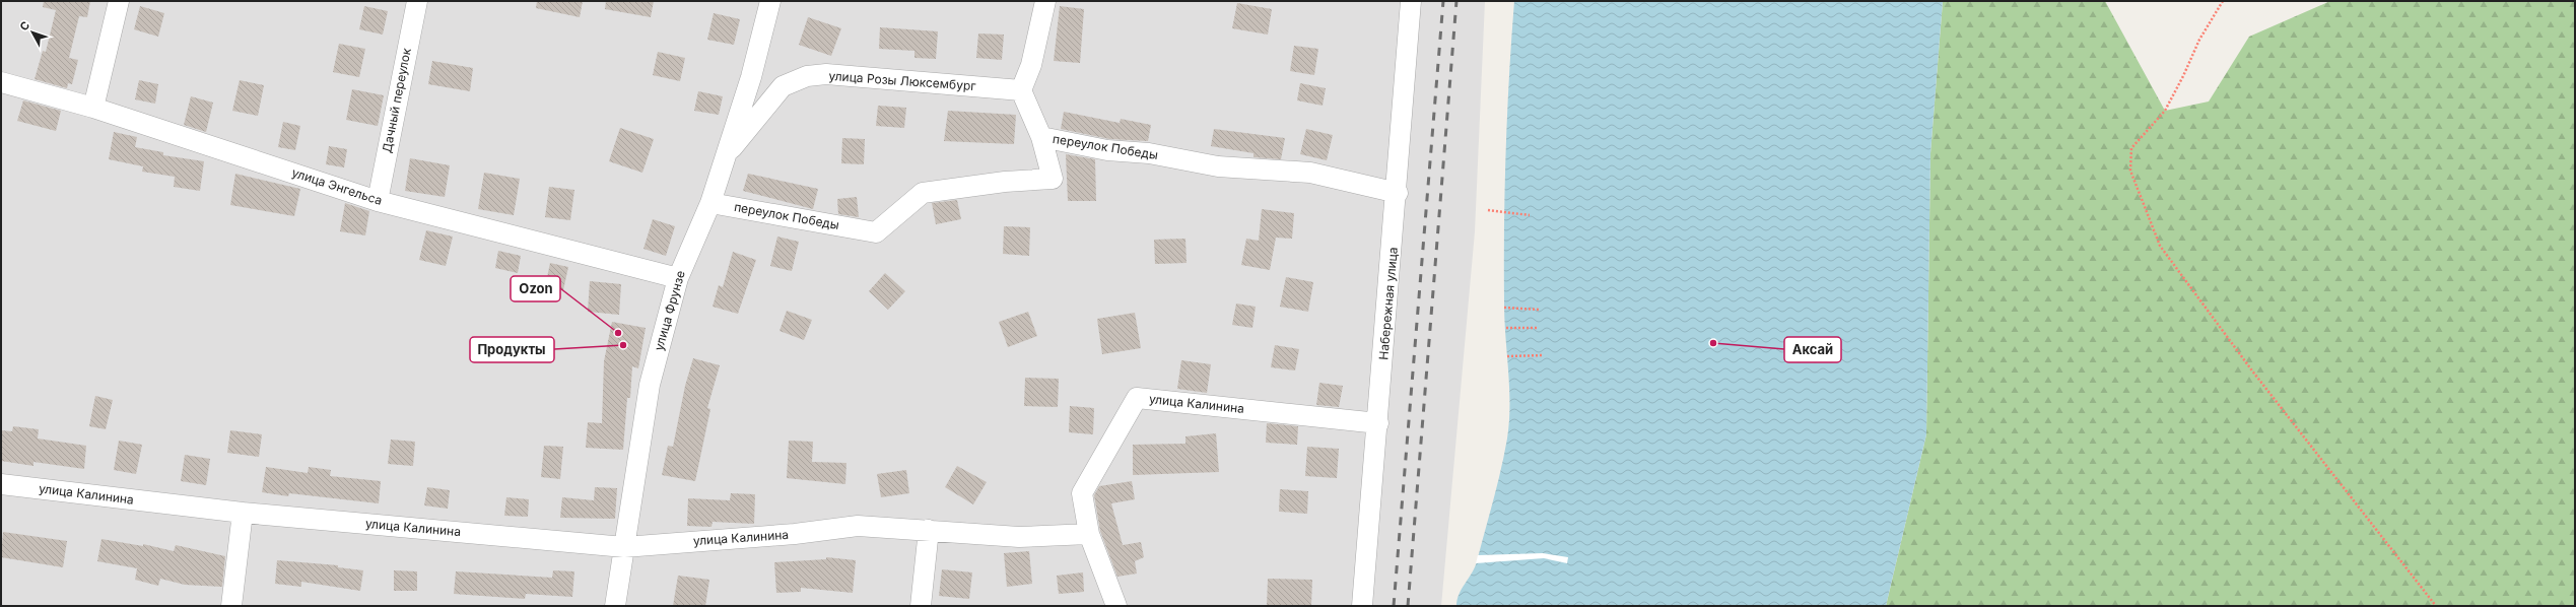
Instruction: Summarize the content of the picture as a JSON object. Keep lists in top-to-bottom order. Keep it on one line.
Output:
{"streets":{"street":["улица Розы Люксембург","Дачный переулок","переулок Победы","улица Энгельса","Набережная улица","улица Фрунзе","улица Калинина"]},"crossings":[["улица Розы Люксембург","улица Фрунзе"],["Дачный переулок","улица Энгельса"],["переулок Победы","Набережная улица"],["переулок Победы","улица Фрунзе"],["улица Энгельса","улица Фрунзе"],["Набережная улица","улица Калинина"],["улица Фрунзе","улица Калинина"]],"places":["Ozon","Аксай","Продукты"],"north":"top left"}
